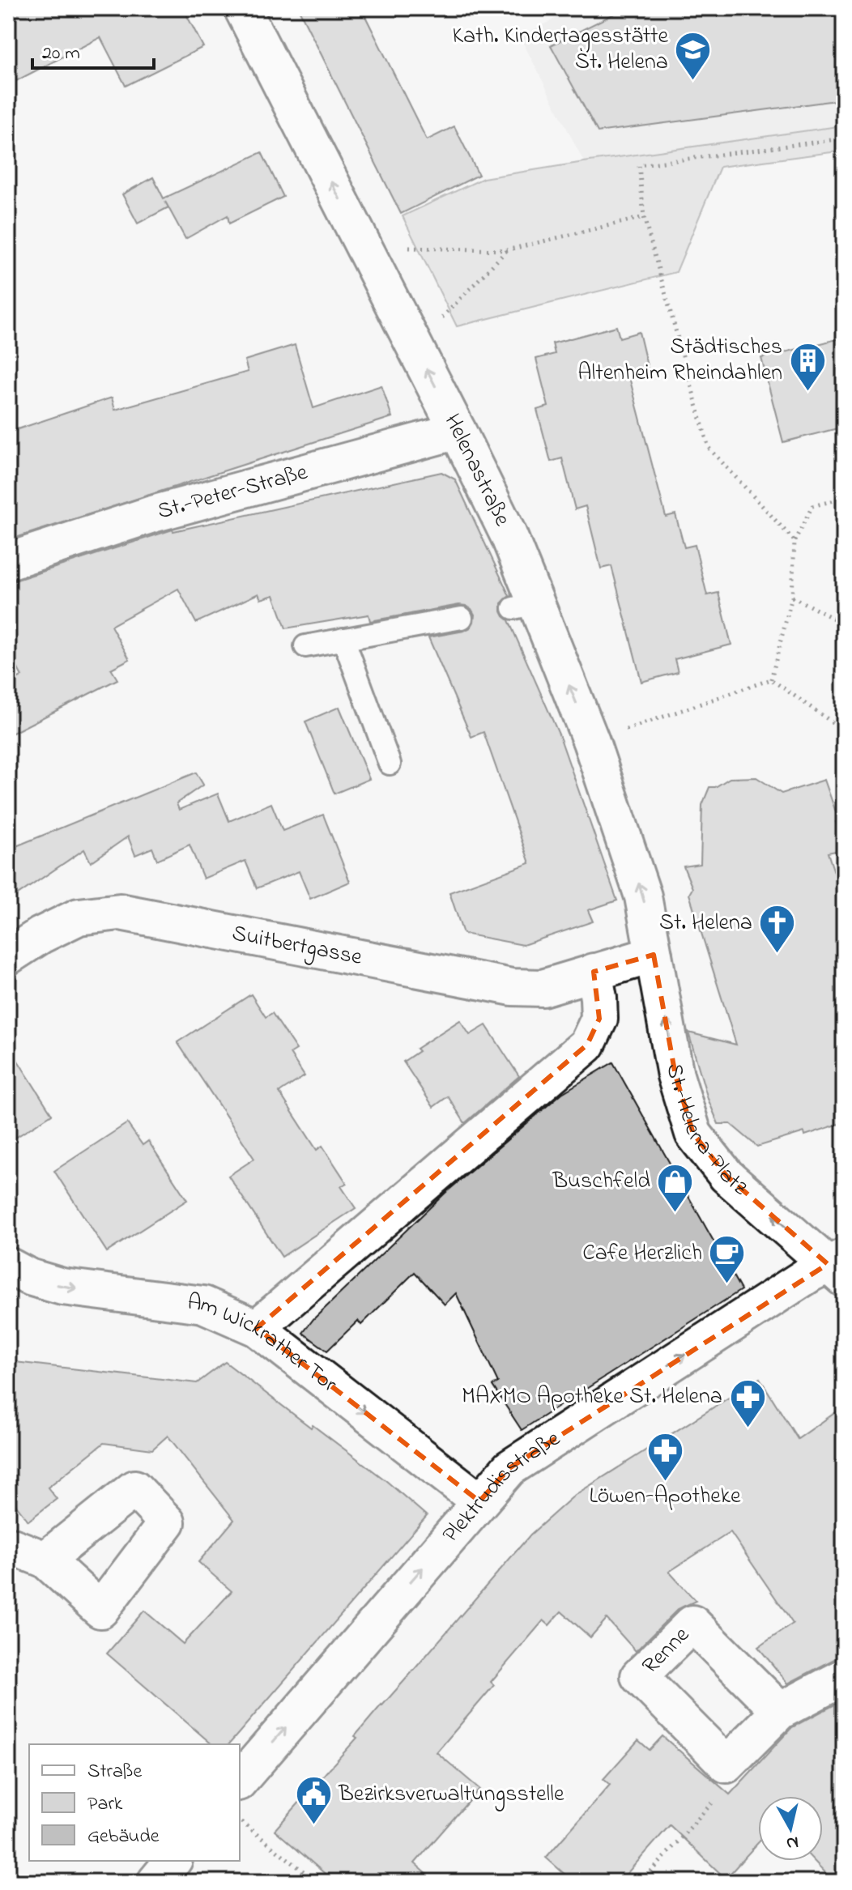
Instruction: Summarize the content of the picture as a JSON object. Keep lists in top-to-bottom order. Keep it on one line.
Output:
{"streets":{"street":["Helenastraße","St.-Peter-Straße","Suitbertgasse","St.-Helena-Platz","Am Wickrather Tor","Plektrudisstraße","Renne"]},"crossings":[["Helenastraße","St.-Peter-Straße"],["Helenastraße","Suitbertgasse"],["Helenastraße","St.-Helena-Platz"],["Suitbertgasse","St.-Helena-Platz"],["St.-Helena-Platz","Plektrudisstraße"],["Am Wickrather Tor","Plektrudisstraße"]],"one_way":["Helenastraße","St.-Helena-Platz","Am Wickrather Tor"],"places":{"school or university":["Kath. Kindertagesstätte St. Helena"],"building":["Städtisches Altenheim Rheindahlen"],"church":["St. Helena"],"shop":["Buschfeld"],"cafe":["Cafe Herzlich"],"pharmacy":["MAXMO Apotheke St. Helena","Löwen-Apotheke"],"public building":["Bezirksverwaltungsstelle"]},"legend":["Straße","Park","Gebäude"],"scale_bar":"20 m","north":"bottom"}
